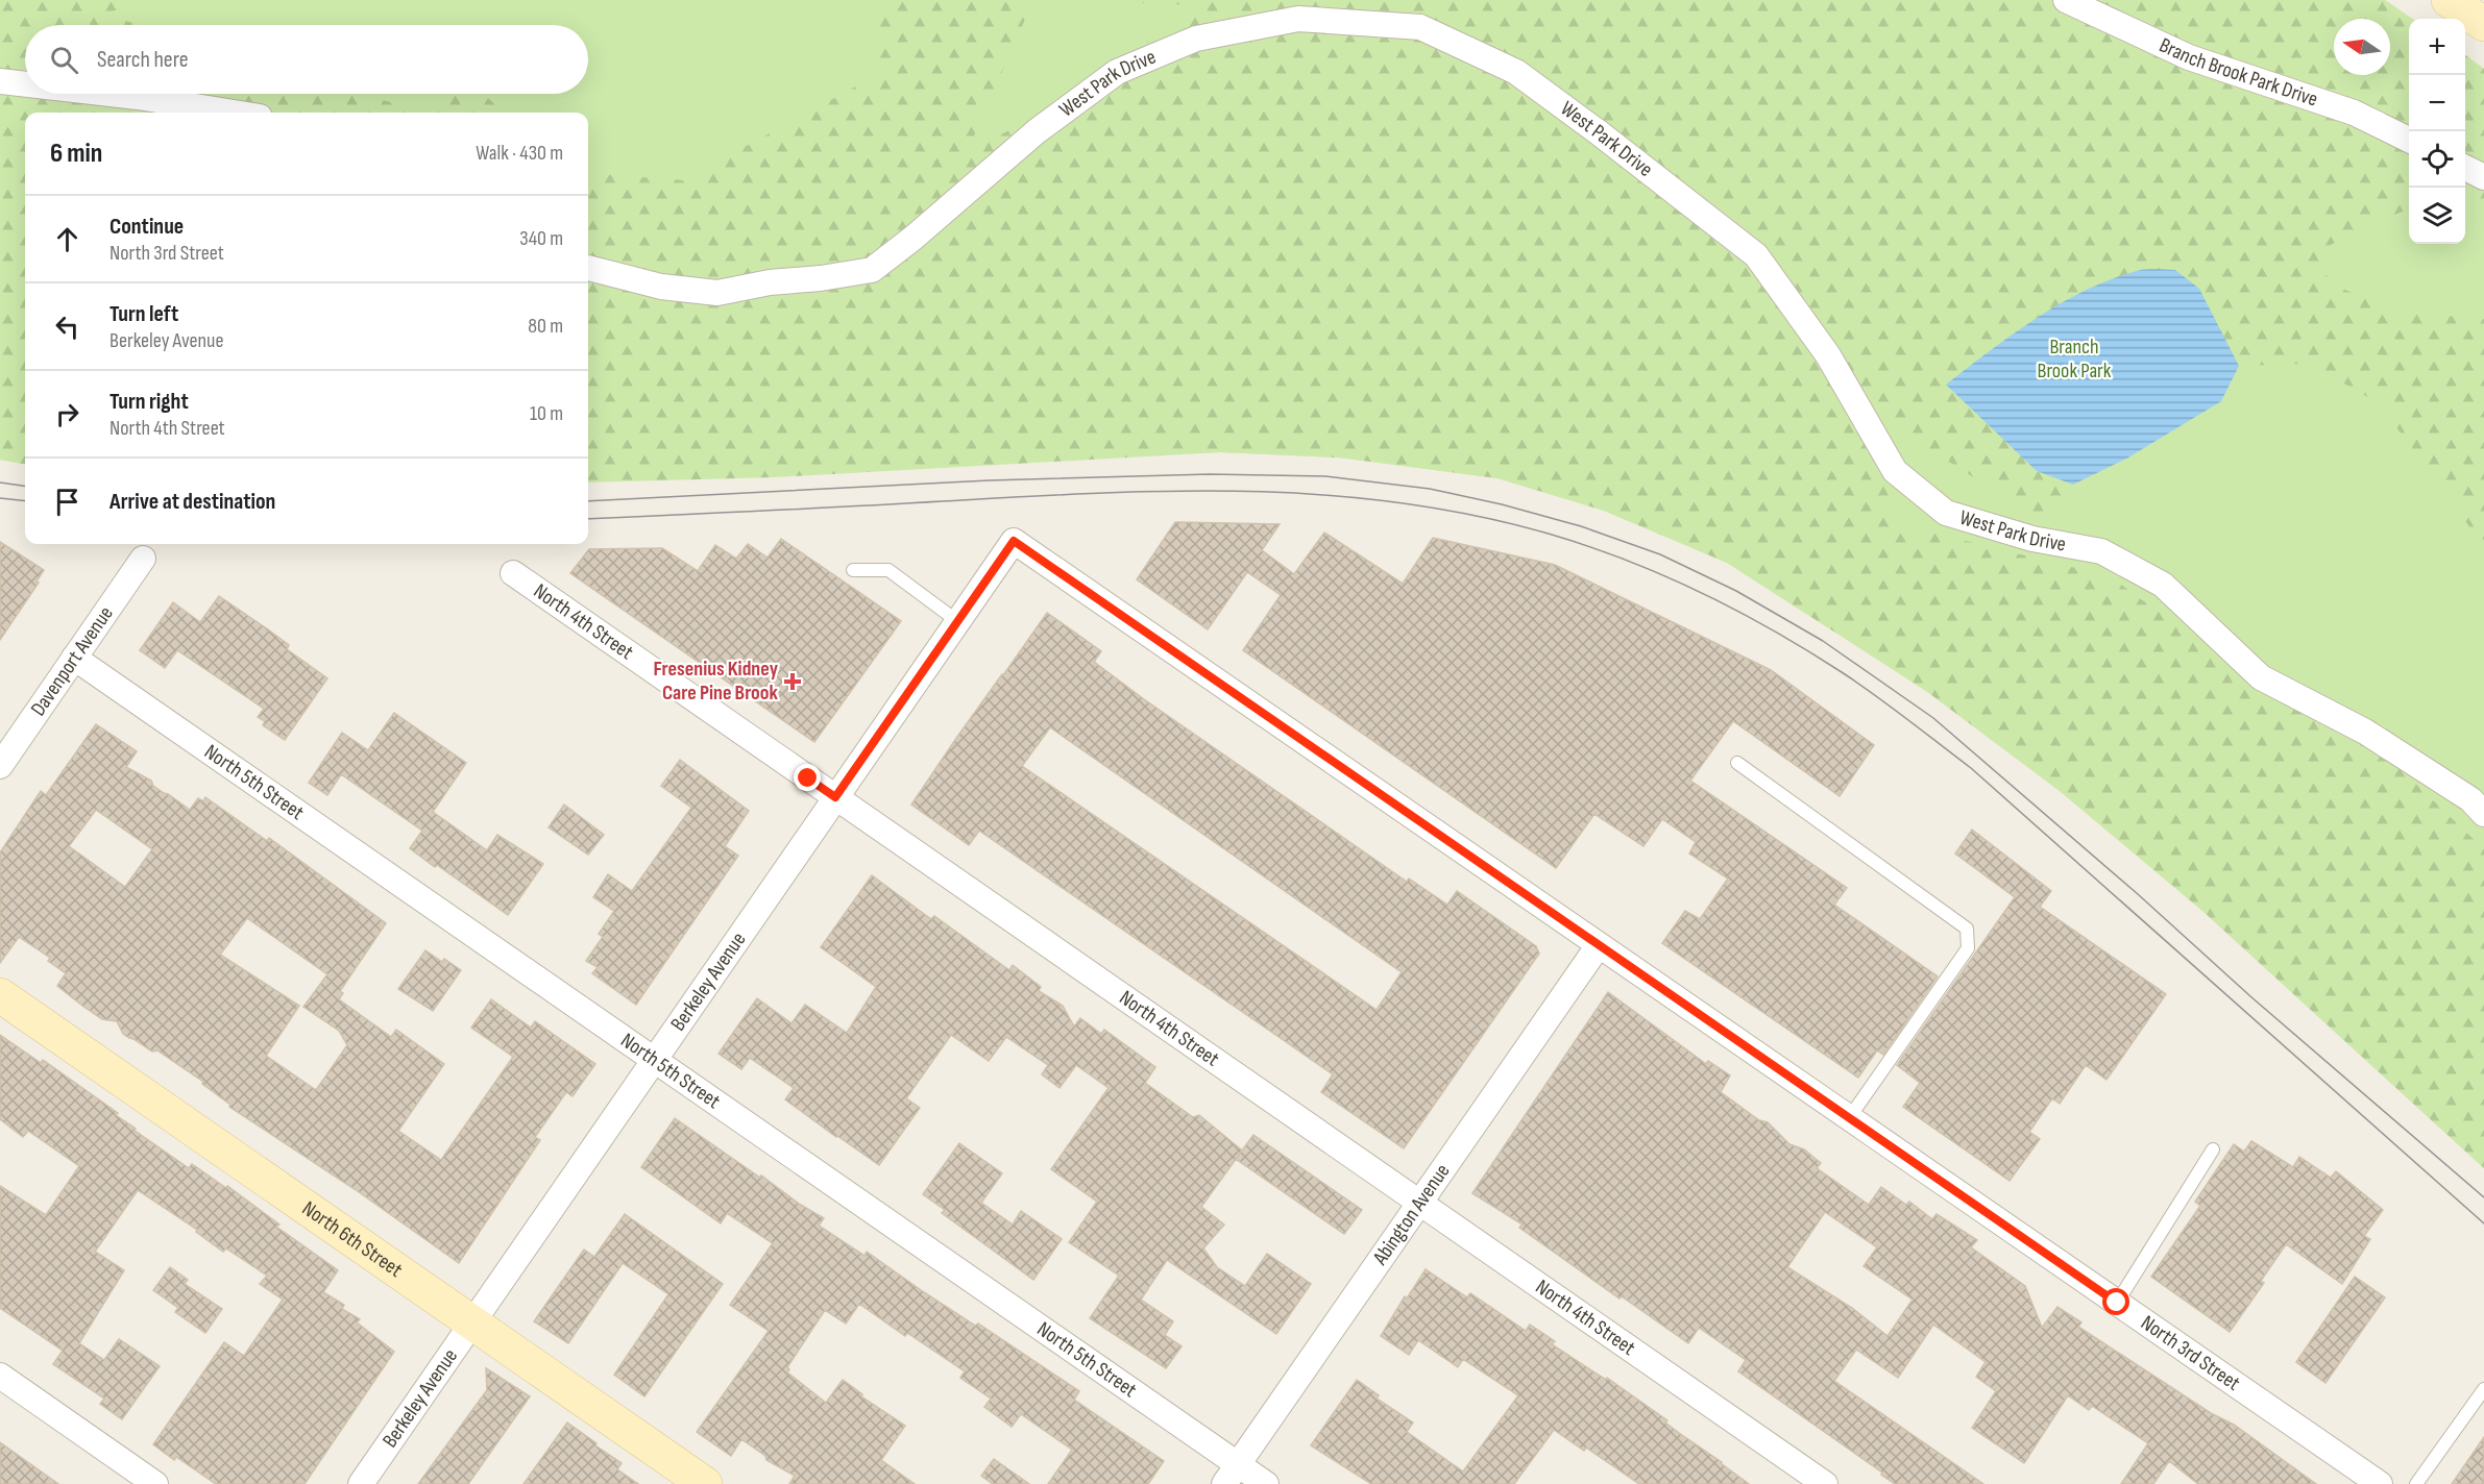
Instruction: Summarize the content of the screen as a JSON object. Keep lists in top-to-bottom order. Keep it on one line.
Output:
{"streets":{"street":["Branch Brook Park Drive","West Park Drive","North 4th Street","Davenport Avenue","North 5th Street","Berkeley Avenue","Abington Avenue","North 6th Street","North 3rd Street"]},"crossings":[["North 4th Street","Berkeley Avenue"],["North 4th Street","Abington Avenue"],["Davenport Avenue","North 5th Street"],["North 5th Street","Berkeley Avenue"],["North 5th Street","Abington Avenue"],["Berkeley Avenue","North 6th Street"],["Berkeley Avenue","North 3rd Street"],["Abington Avenue","North 3rd Street"]],"parks":["Branch Brook Park"],"places":{"health":["Fresenius Kidney Care Pine Brook"]},"north":"left","page":{"map_buttons":["+","−"],"search":"Search here","heading":["6 min","Walk · 430 m"],"list":[["Continue","North 3rd Street","340 m"],["Turn left","Berkeley Avenue","80 m"],["Turn right","North 4th Street","10 m"],"Arrive at destination"]}}
